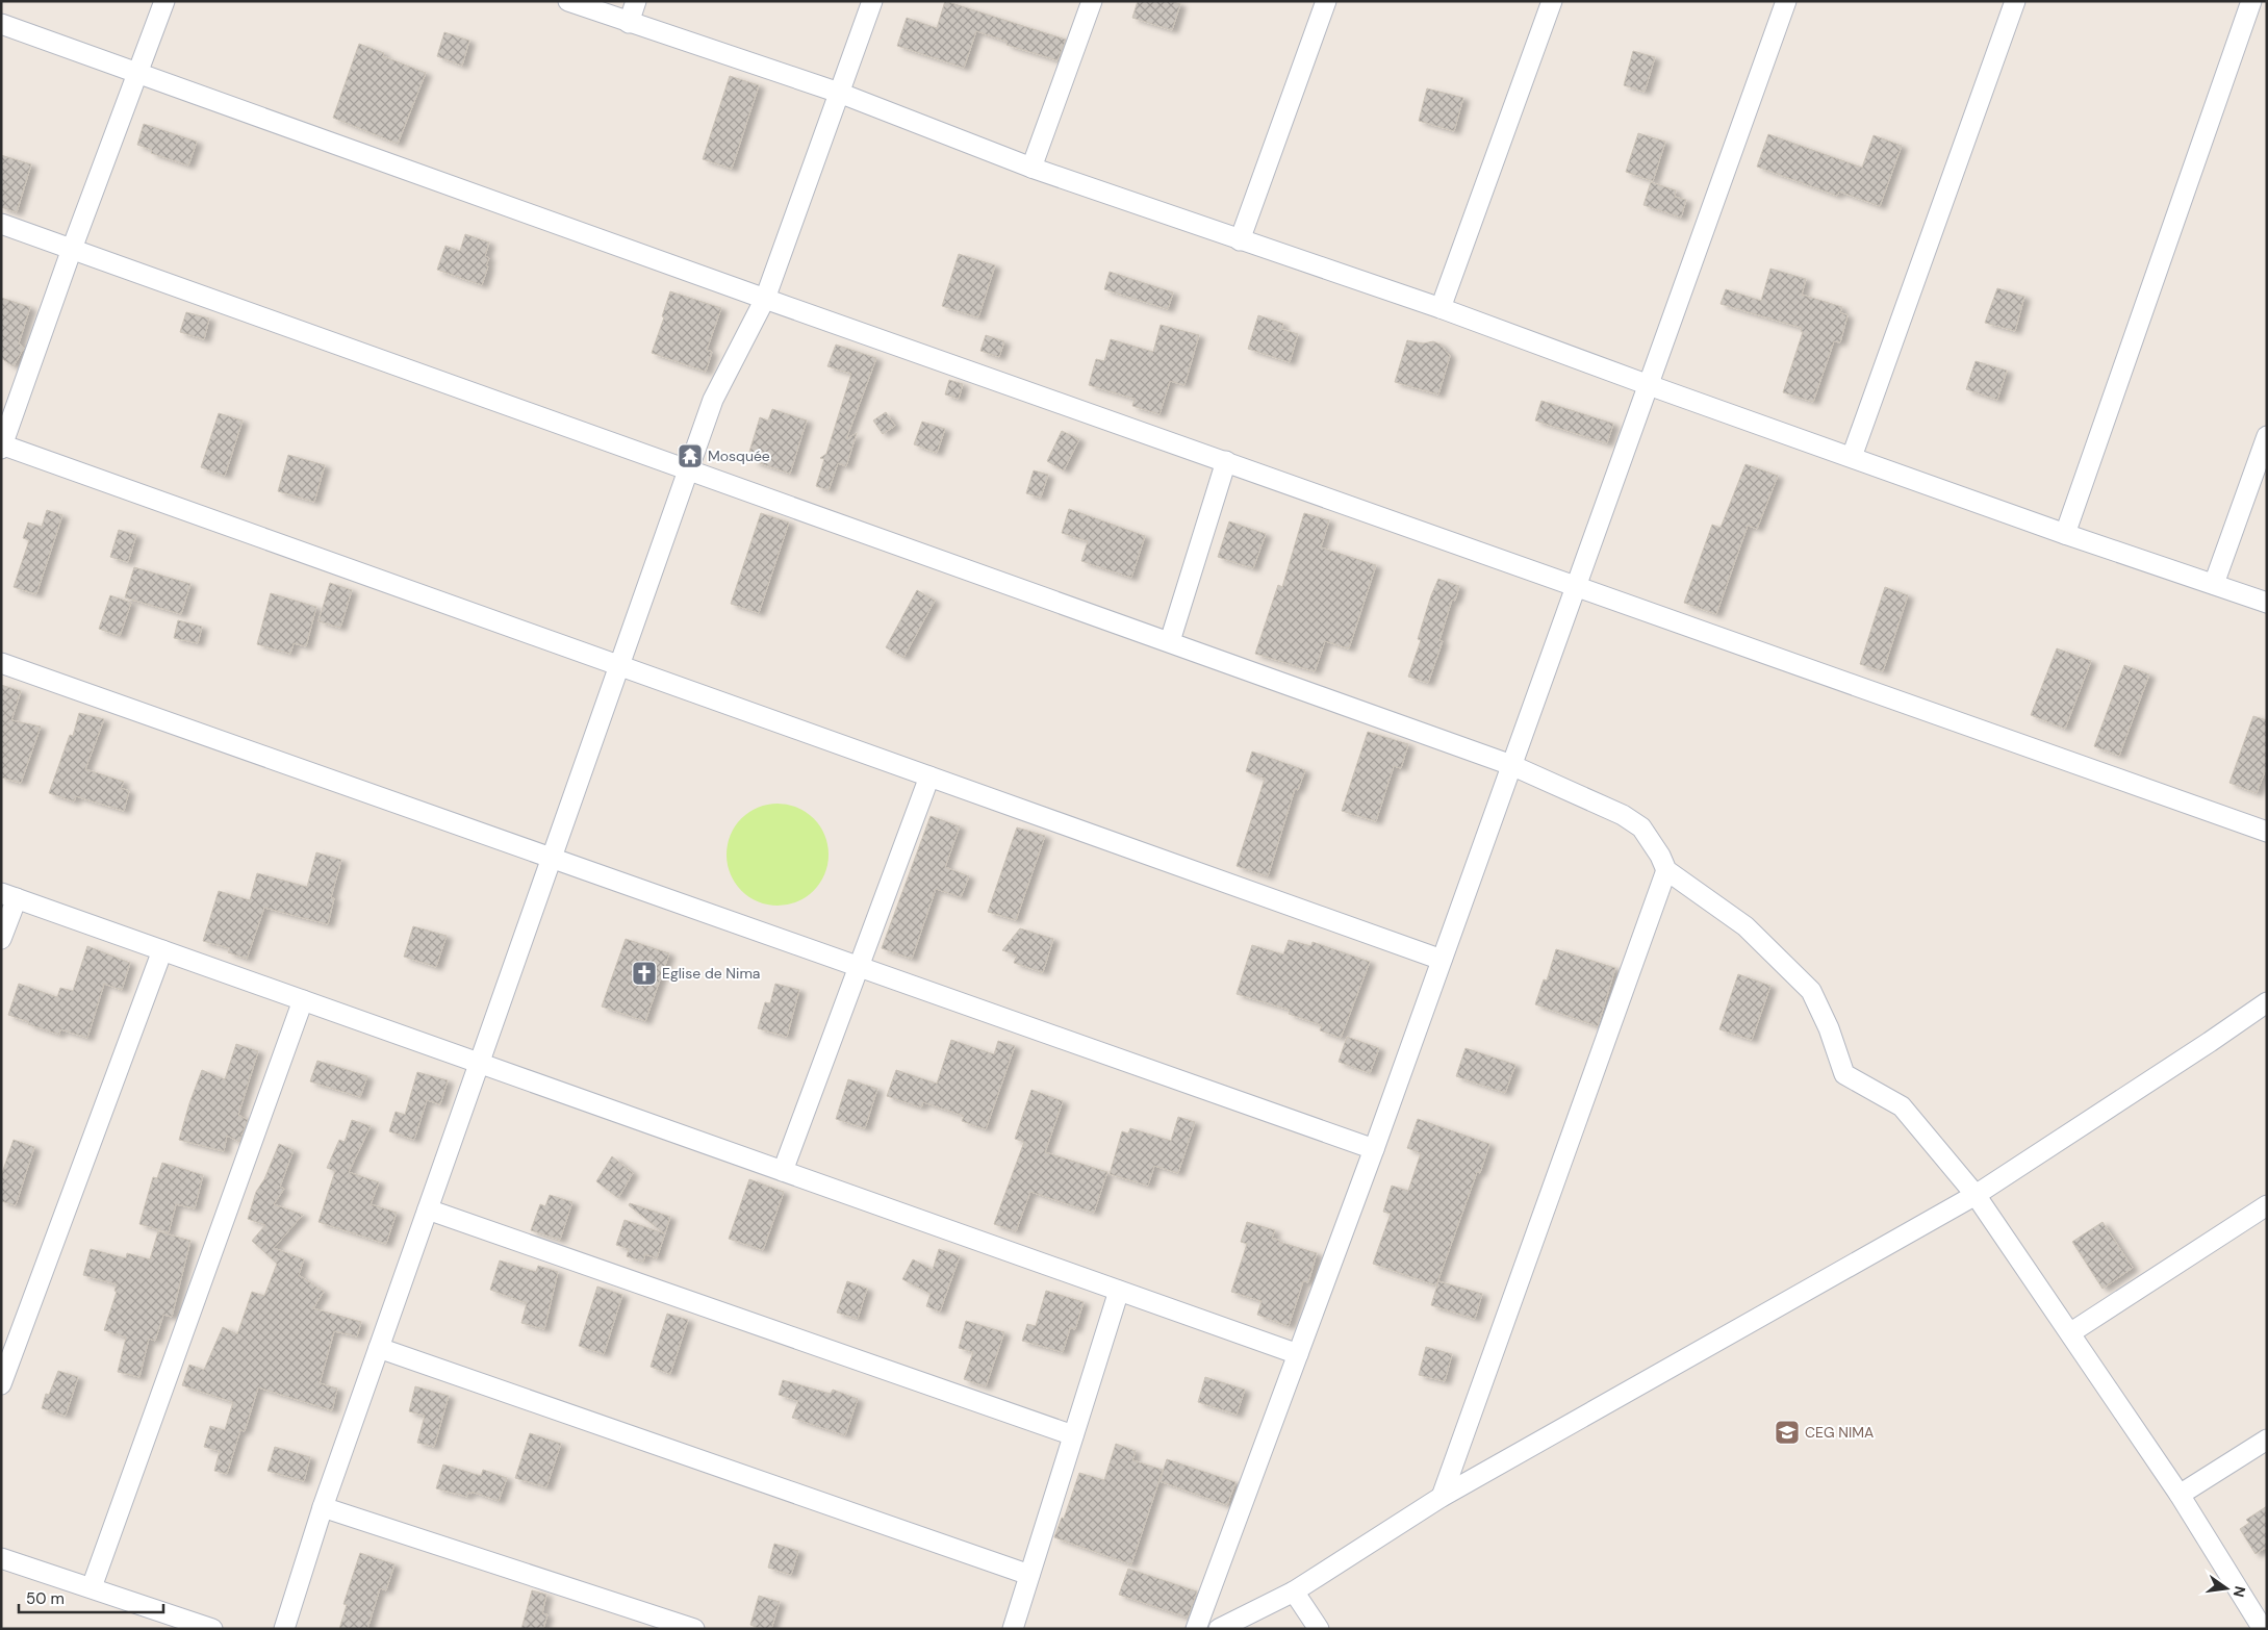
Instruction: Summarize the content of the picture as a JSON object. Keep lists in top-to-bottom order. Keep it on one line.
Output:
{"places":{"temple":["Mosquée"],"church":["Eglise de Nima"],"school or university":["CEG NIMA"]},"scale_bar":"50 m","north":"right"}
